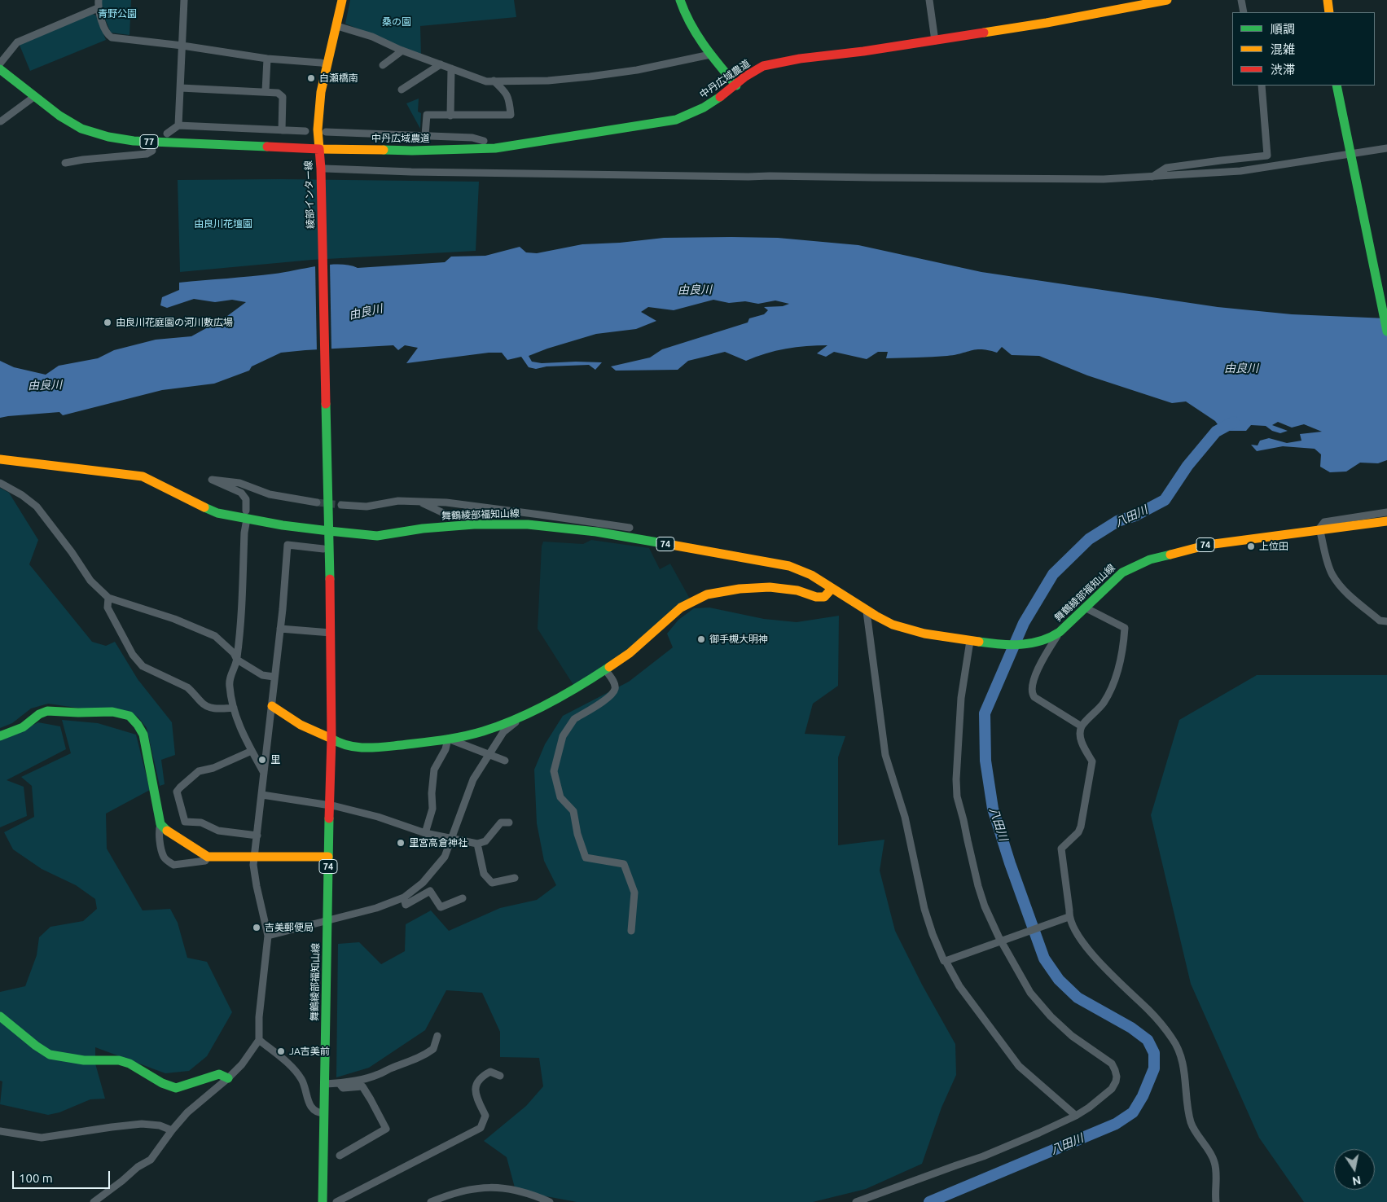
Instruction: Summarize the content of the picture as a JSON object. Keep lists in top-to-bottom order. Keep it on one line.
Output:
{"streets":{"main road":["中丹広域農道","77","綾部インター線","舞鶴綾部福知山線","74"]},"crossings":[["中丹広域農道","綾部インター線"],["綾部インター線","舞鶴綾部福知山線"]],"water":["由良川","八田川"],"parks":["青野公園","桑の園","由良川花壇園"],"places":["白瀬橋南","由良川花庭園の河川敷広場","上位田","御手槻大明神","里","里宮高倉神社","吉美郵便局","JA吉美前"],"legend":["順調","混雑","渋滞"],"scale_bar":"100 m","north":"bottom"}
